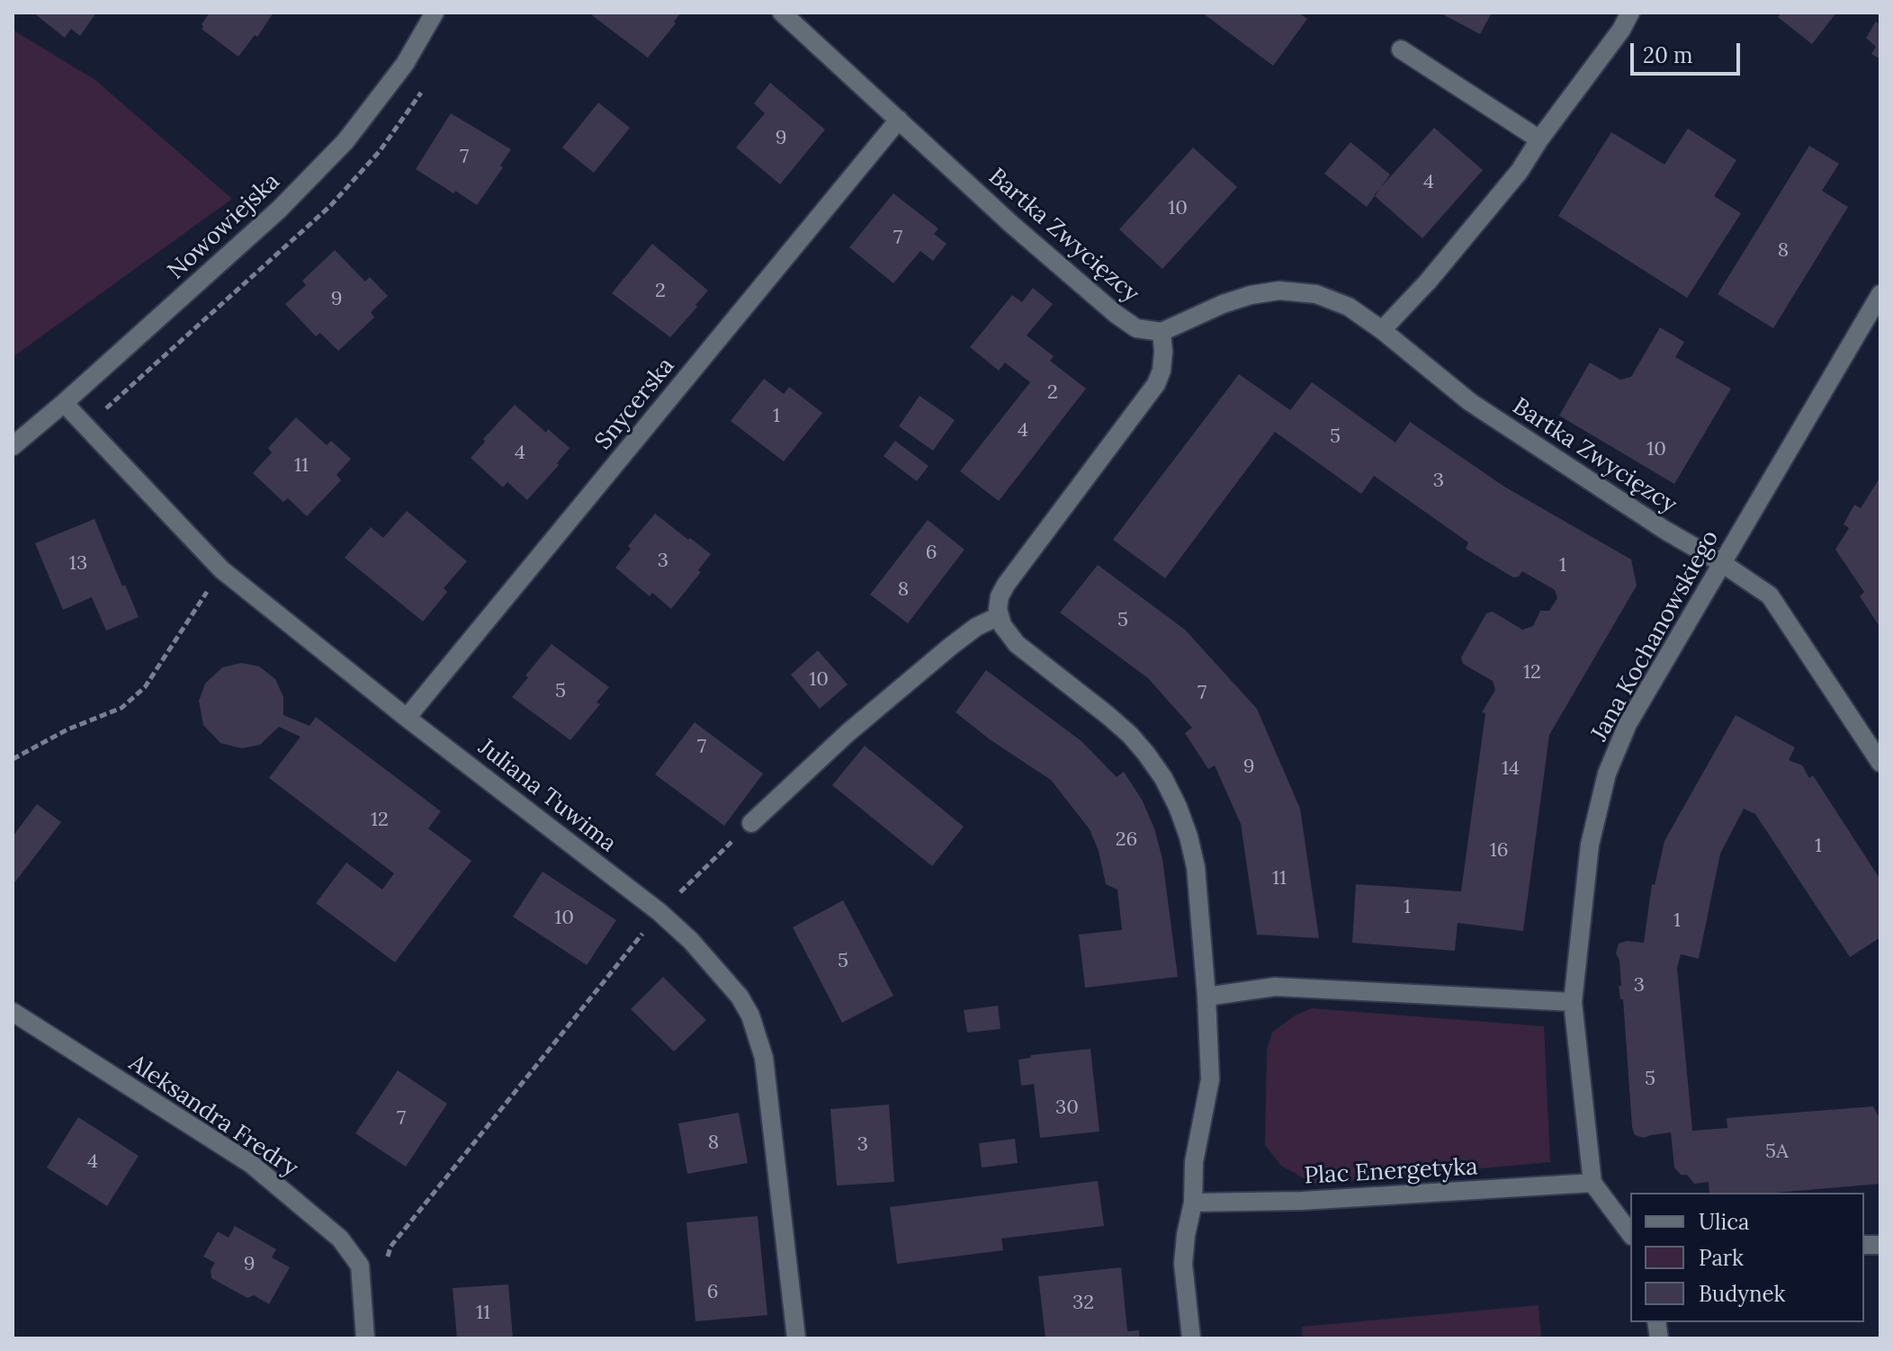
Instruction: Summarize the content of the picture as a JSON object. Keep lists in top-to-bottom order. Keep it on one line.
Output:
{"streets":{"street":["Nowowiejska","Bartka Zwycięzcy","Snycerska","Jana Kochanowskiego","Juliana Tuwima","Aleksandra Fredry","Plac Energetyka"]},"crossings":[["Nowowiejska","Juliana Tuwima"],["Bartka Zwycięzcy","Snycerska"],["Bartka Zwycięzcy","Jana Kochanowskiego"],["Snycerska","Juliana Tuwima"],["Jana Kochanowskiego","Plac Energetyka"]],"house_numbers":["9","7","4","10","7","8","2","9","2","1","4","5","10","4","11","3","6","3","13","1","8","5","12","10","5","7","7","9","14","12","26","1","16","11","1","10","1","5","3","5","30","7","8","3","5A","4","9","6","32","11"],"legend":["Ulica","Park","Budynek"],"scale_bar":"20 m"}
